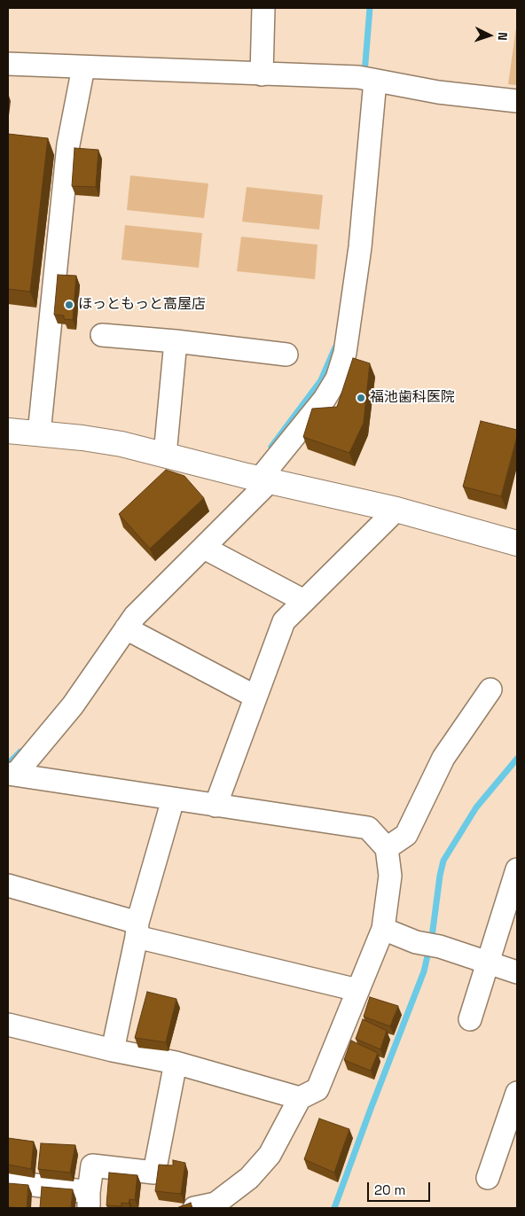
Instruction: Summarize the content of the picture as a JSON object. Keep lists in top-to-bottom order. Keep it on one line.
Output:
{"places":["ほっともっと高屋店","福池歯科医院"],"scale_bar":"20 m","north":"right"}
